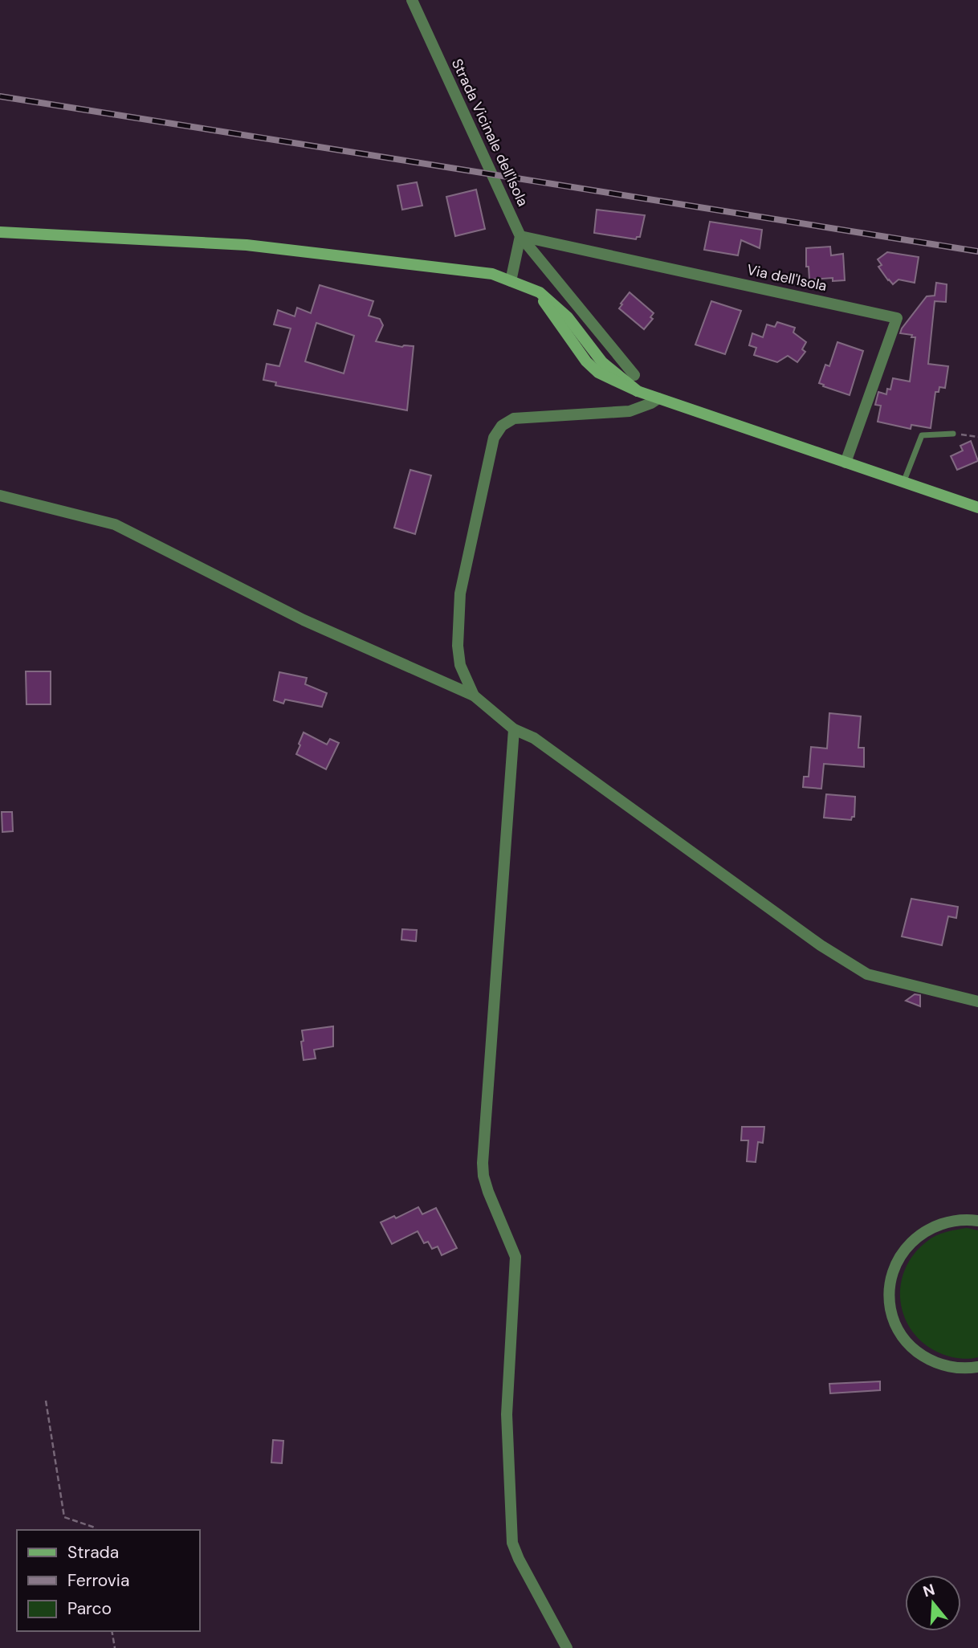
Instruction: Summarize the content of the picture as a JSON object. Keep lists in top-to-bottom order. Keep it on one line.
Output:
{"streets":{"street":["Strada Vicinale dell'Isola","Via dell'Isola"]},"crossings":[["Strada Vicinale dell'Isola","Via dell'Isola"]],"legend":["Strada","Ferrovia","Parco"],"north":"top"}
